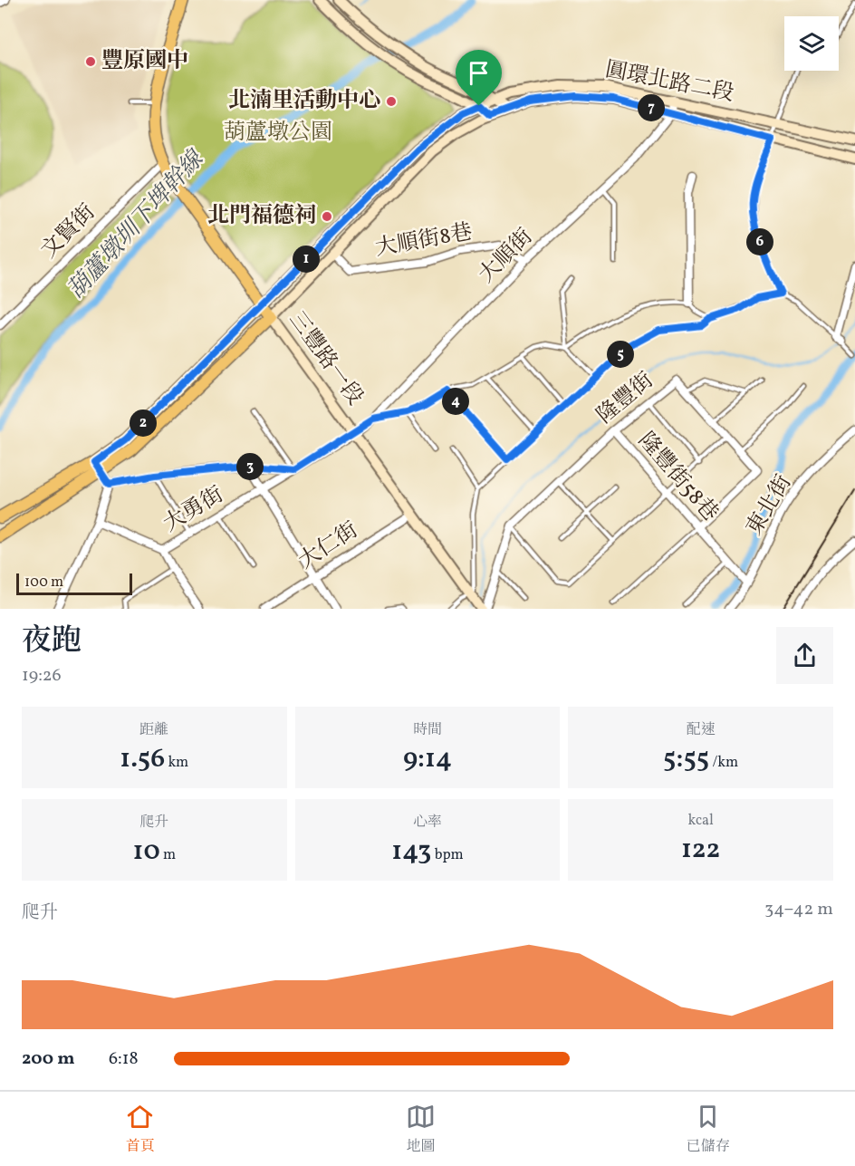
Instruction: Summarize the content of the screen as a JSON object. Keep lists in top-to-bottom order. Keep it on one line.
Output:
{"streets":{"main road":["三豐路一段"],"street":["圓環北路二段","文賢街","大順街8巷","大順街","隆豐街","隆豐街58巷","東北街","大勇街","大仁街"]},"crossings":[["圓環北路二段","大順街8巷"],["圓環北路二段","大順街"],["圓環北路二段","三豐路一段"],["文賢街","三豐路一段"],["大順街8巷","大順街"],["大順街","三豐路一段"],["大順街","大勇街"],["三豐路一段","大勇街"],["三豐路一段","大仁街"],["隆豐街","隆豐街58巷"],["隆豐街58巷","東北街"]],"water":["葫蘆墩圳下埤幹線"],"parks":["葫蘆墩公園"],"places":["豐原國中","北湳里活動中心","北門福德祠"],"scale_bar":"100 m","page":{"pins":["7","6","1","5","4","2","3"],"scale":"100 m","heading":["夜跑","19:26"],"stats":[["距離","1.56 km"],["時間","9:14"],["配速","5:55 /km"],["爬升","10 m"],["心率","143 bpm"],["kcal","122"]],"chart":["爬升","34–42 m"],"list":[{"name":"200 m","note":"6:18"}],"tabs":["首頁","地圖","已儲存"]}}
